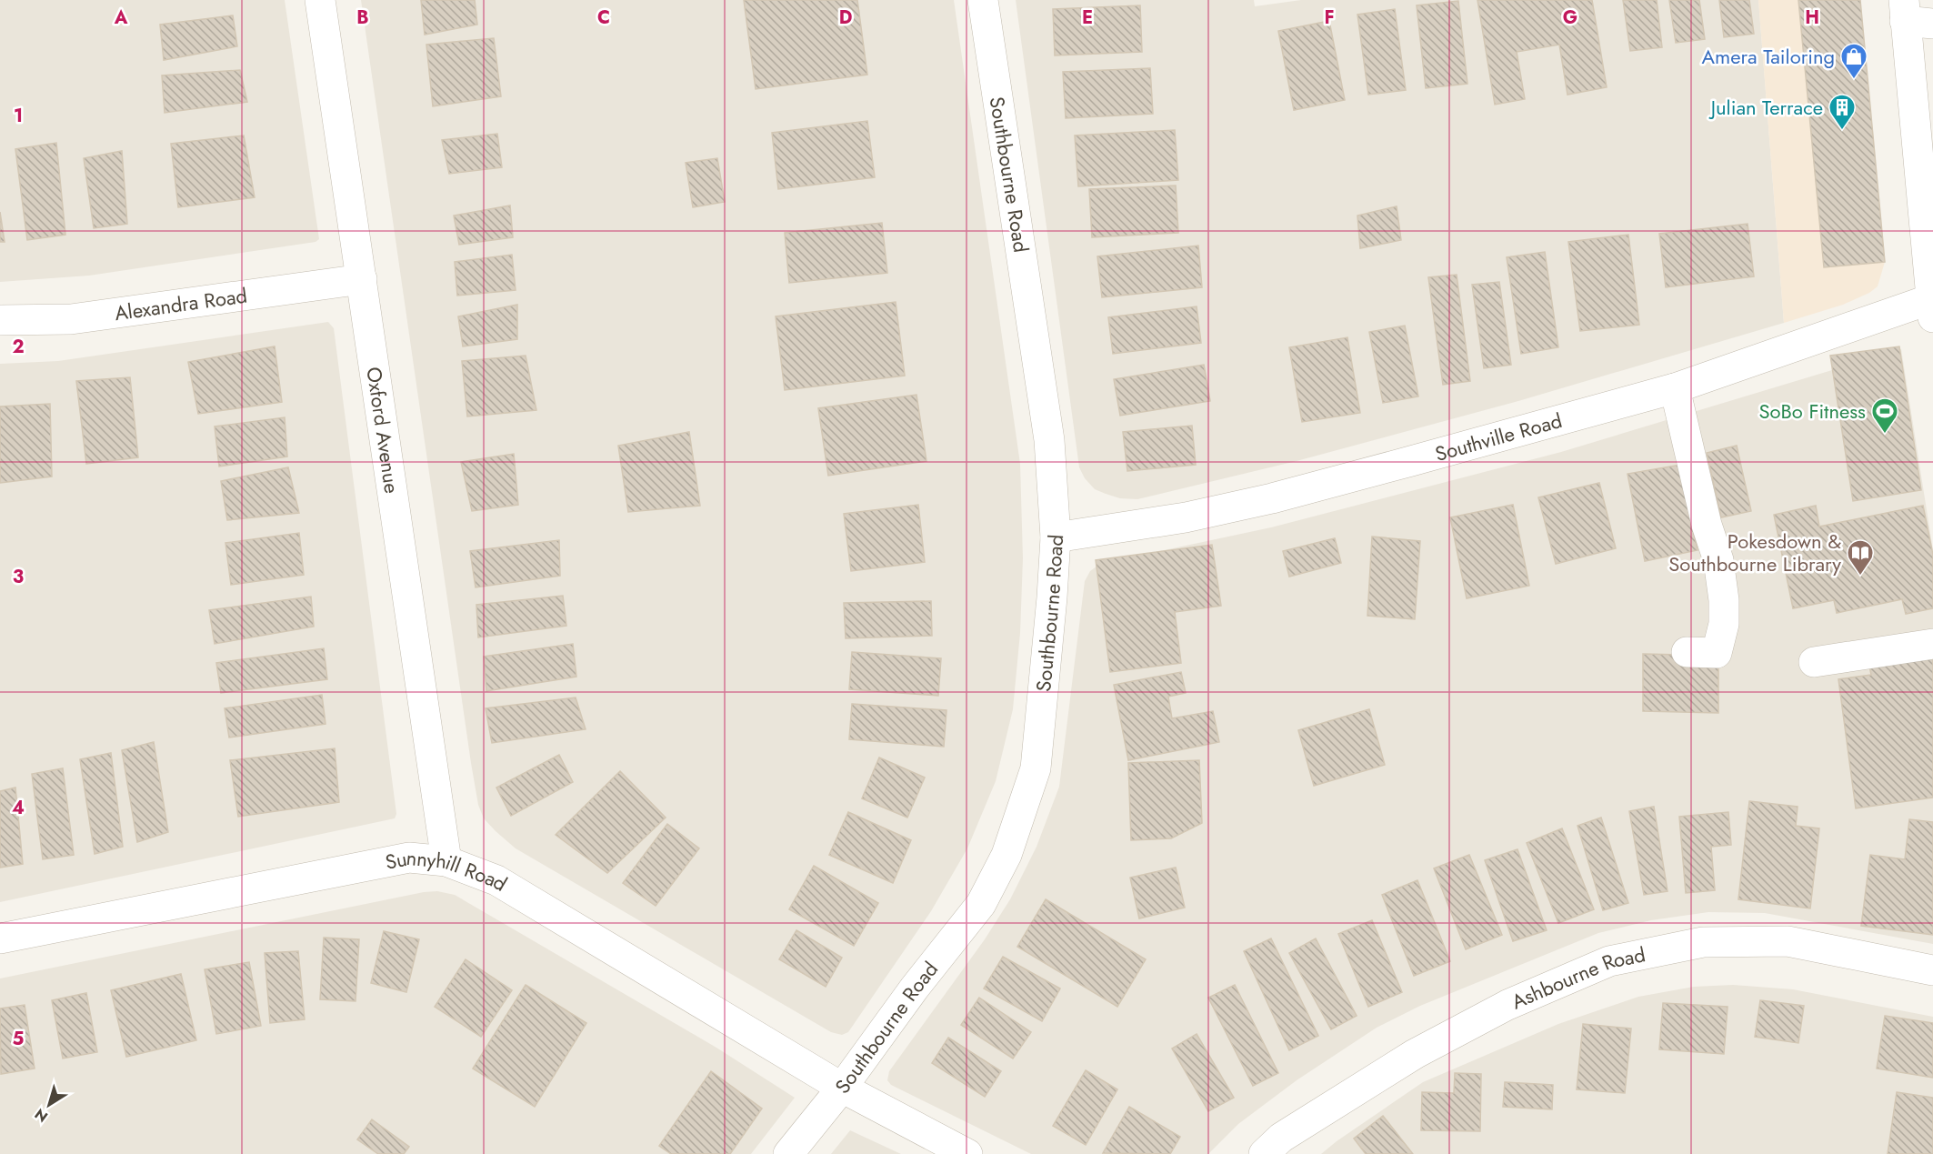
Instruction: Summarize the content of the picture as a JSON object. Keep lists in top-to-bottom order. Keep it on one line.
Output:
{"streets":{"street":["Southbourne Road","Alexandra Road","Oxford Avenue","Southville Road","Sunnyhill Road","Ashbourne Road"]},"crossings":[["Southbourne Road","Southville Road"],["Southbourne Road","Sunnyhill Road"],["Alexandra Road","Oxford Avenue"],["Oxford Avenue","Sunnyhill Road"]],"places":{"shop":["Amera Tailoring"],"building":["Julian Terrace"],"sports":["SoBo Fitness"],"library":["Pokesdown & Southbourne Library"]},"north":"bottom left","grid":{"columns":["A","B","C","D","E","F","G","H"],"rows":["1","2","3","4","5"]}}
